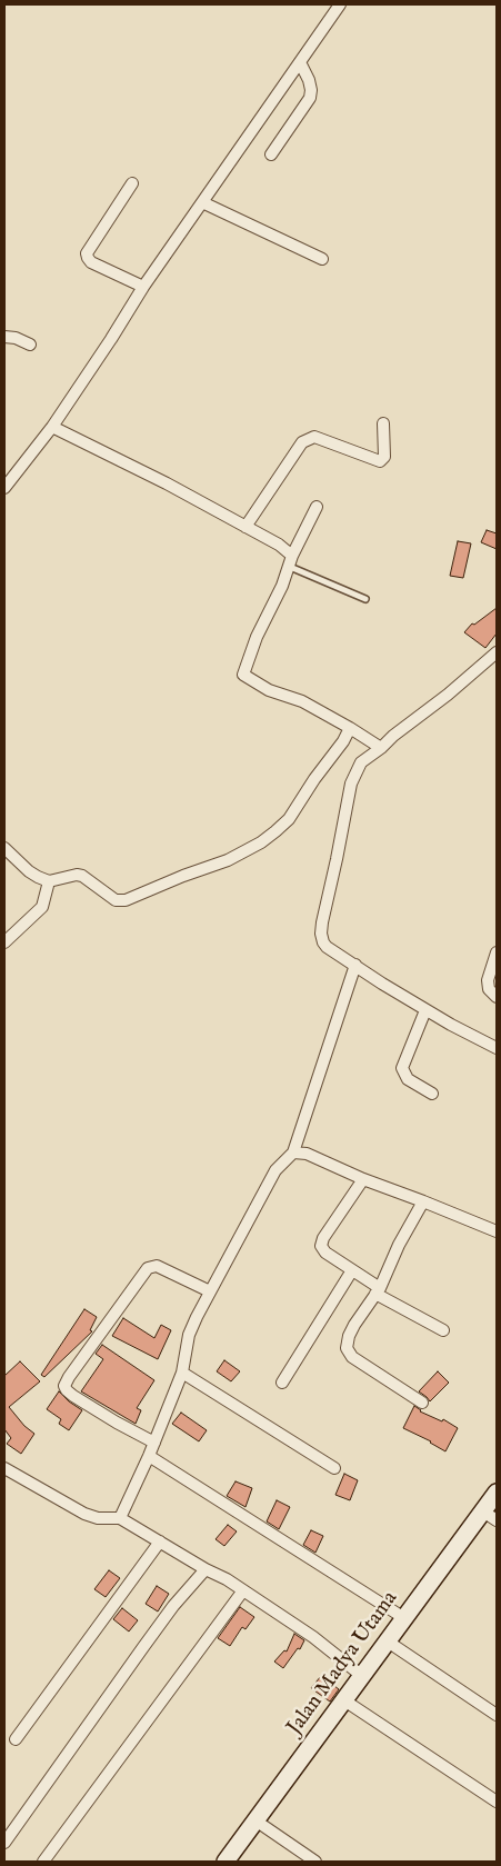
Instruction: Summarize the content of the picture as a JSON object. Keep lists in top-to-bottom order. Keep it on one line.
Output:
{"streets":{"street":["Jalan Madya Utama"]}}
